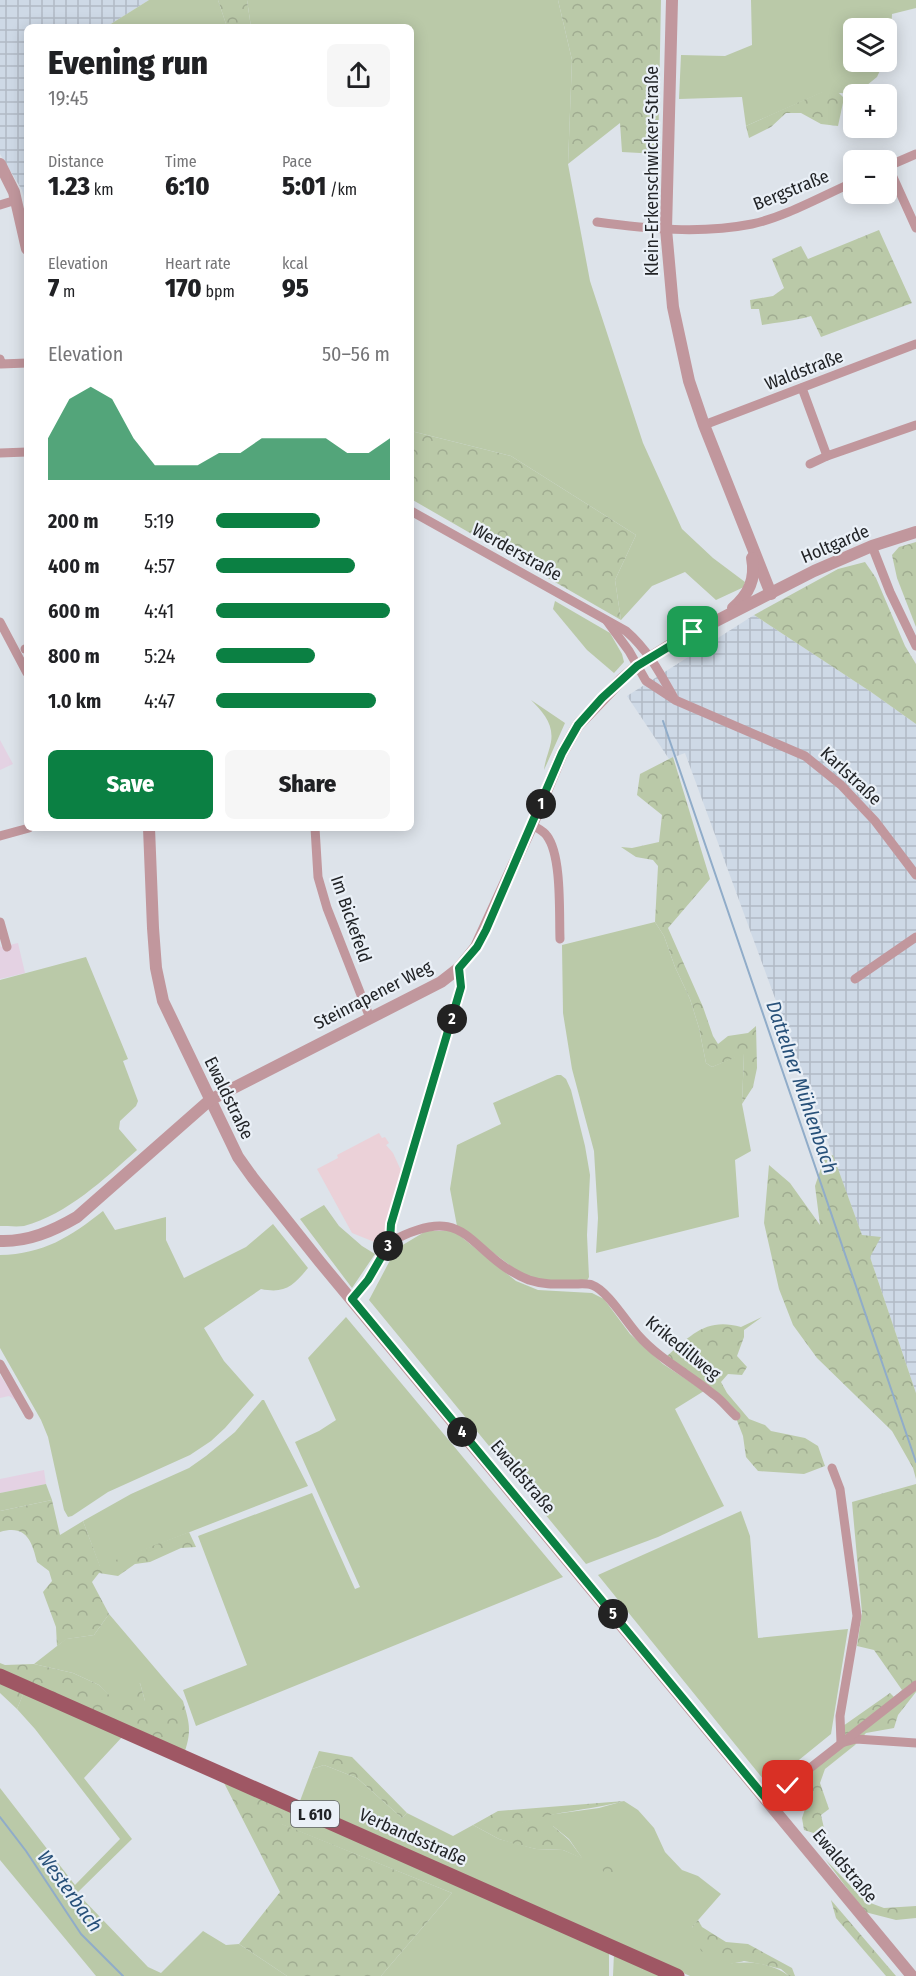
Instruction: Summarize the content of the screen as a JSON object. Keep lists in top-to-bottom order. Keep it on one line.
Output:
{"streets":{"main road":["L 610","Verbandsstraße"],"street":["Klein-Erkenschwicker-Straße","Bergstraße","Waldstraße","Holtgarde","Werderstraße","Karlstraße","Im Bickefeld","Steinrapener Weg","Ewaldstraße","Krikedillweg"]},"crossings":[["Klein-Erkenschwicker-Straße","Bergstraße"],["Klein-Erkenschwicker-Straße","Waldstraße"],["Klein-Erkenschwicker-Straße","Holtgarde"],["Klein-Erkenschwicker-Straße","Steinrapener Weg"],["Holtgarde","Steinrapener Weg"],["Werderstraße","Karlstraße"],["Werderstraße","Steinrapener Weg"],["Karlstraße","Steinrapener Weg"],["Im Bickefeld","Steinrapener Weg"],["Steinrapener Weg","Ewaldstraße"]],"water":["Dattelner Mühlenbach","Westerbach"],"page":{"map_buttons":["+","−"],"heading":["Evening run","19:45"],"stats":[["Distance","1.23 km"],["Time","6:10"],["Pace","5:01 /km"],["Elevation","7 m"],["Heart rate","170 bpm"],["kcal","95"]],"chart":["Elevation","50–56 m"],"list":[{"name":"200 m","note":"5:19"},{"name":"400 m","note":"4:57"},{"name":"600 m","note":"4:41"},{"name":"800 m","note":"5:24"},{"name":"1.0 km","note":"4:47"}],"buttons":["Save","Share"],"pins":["1","2","3","4","5"]}}
